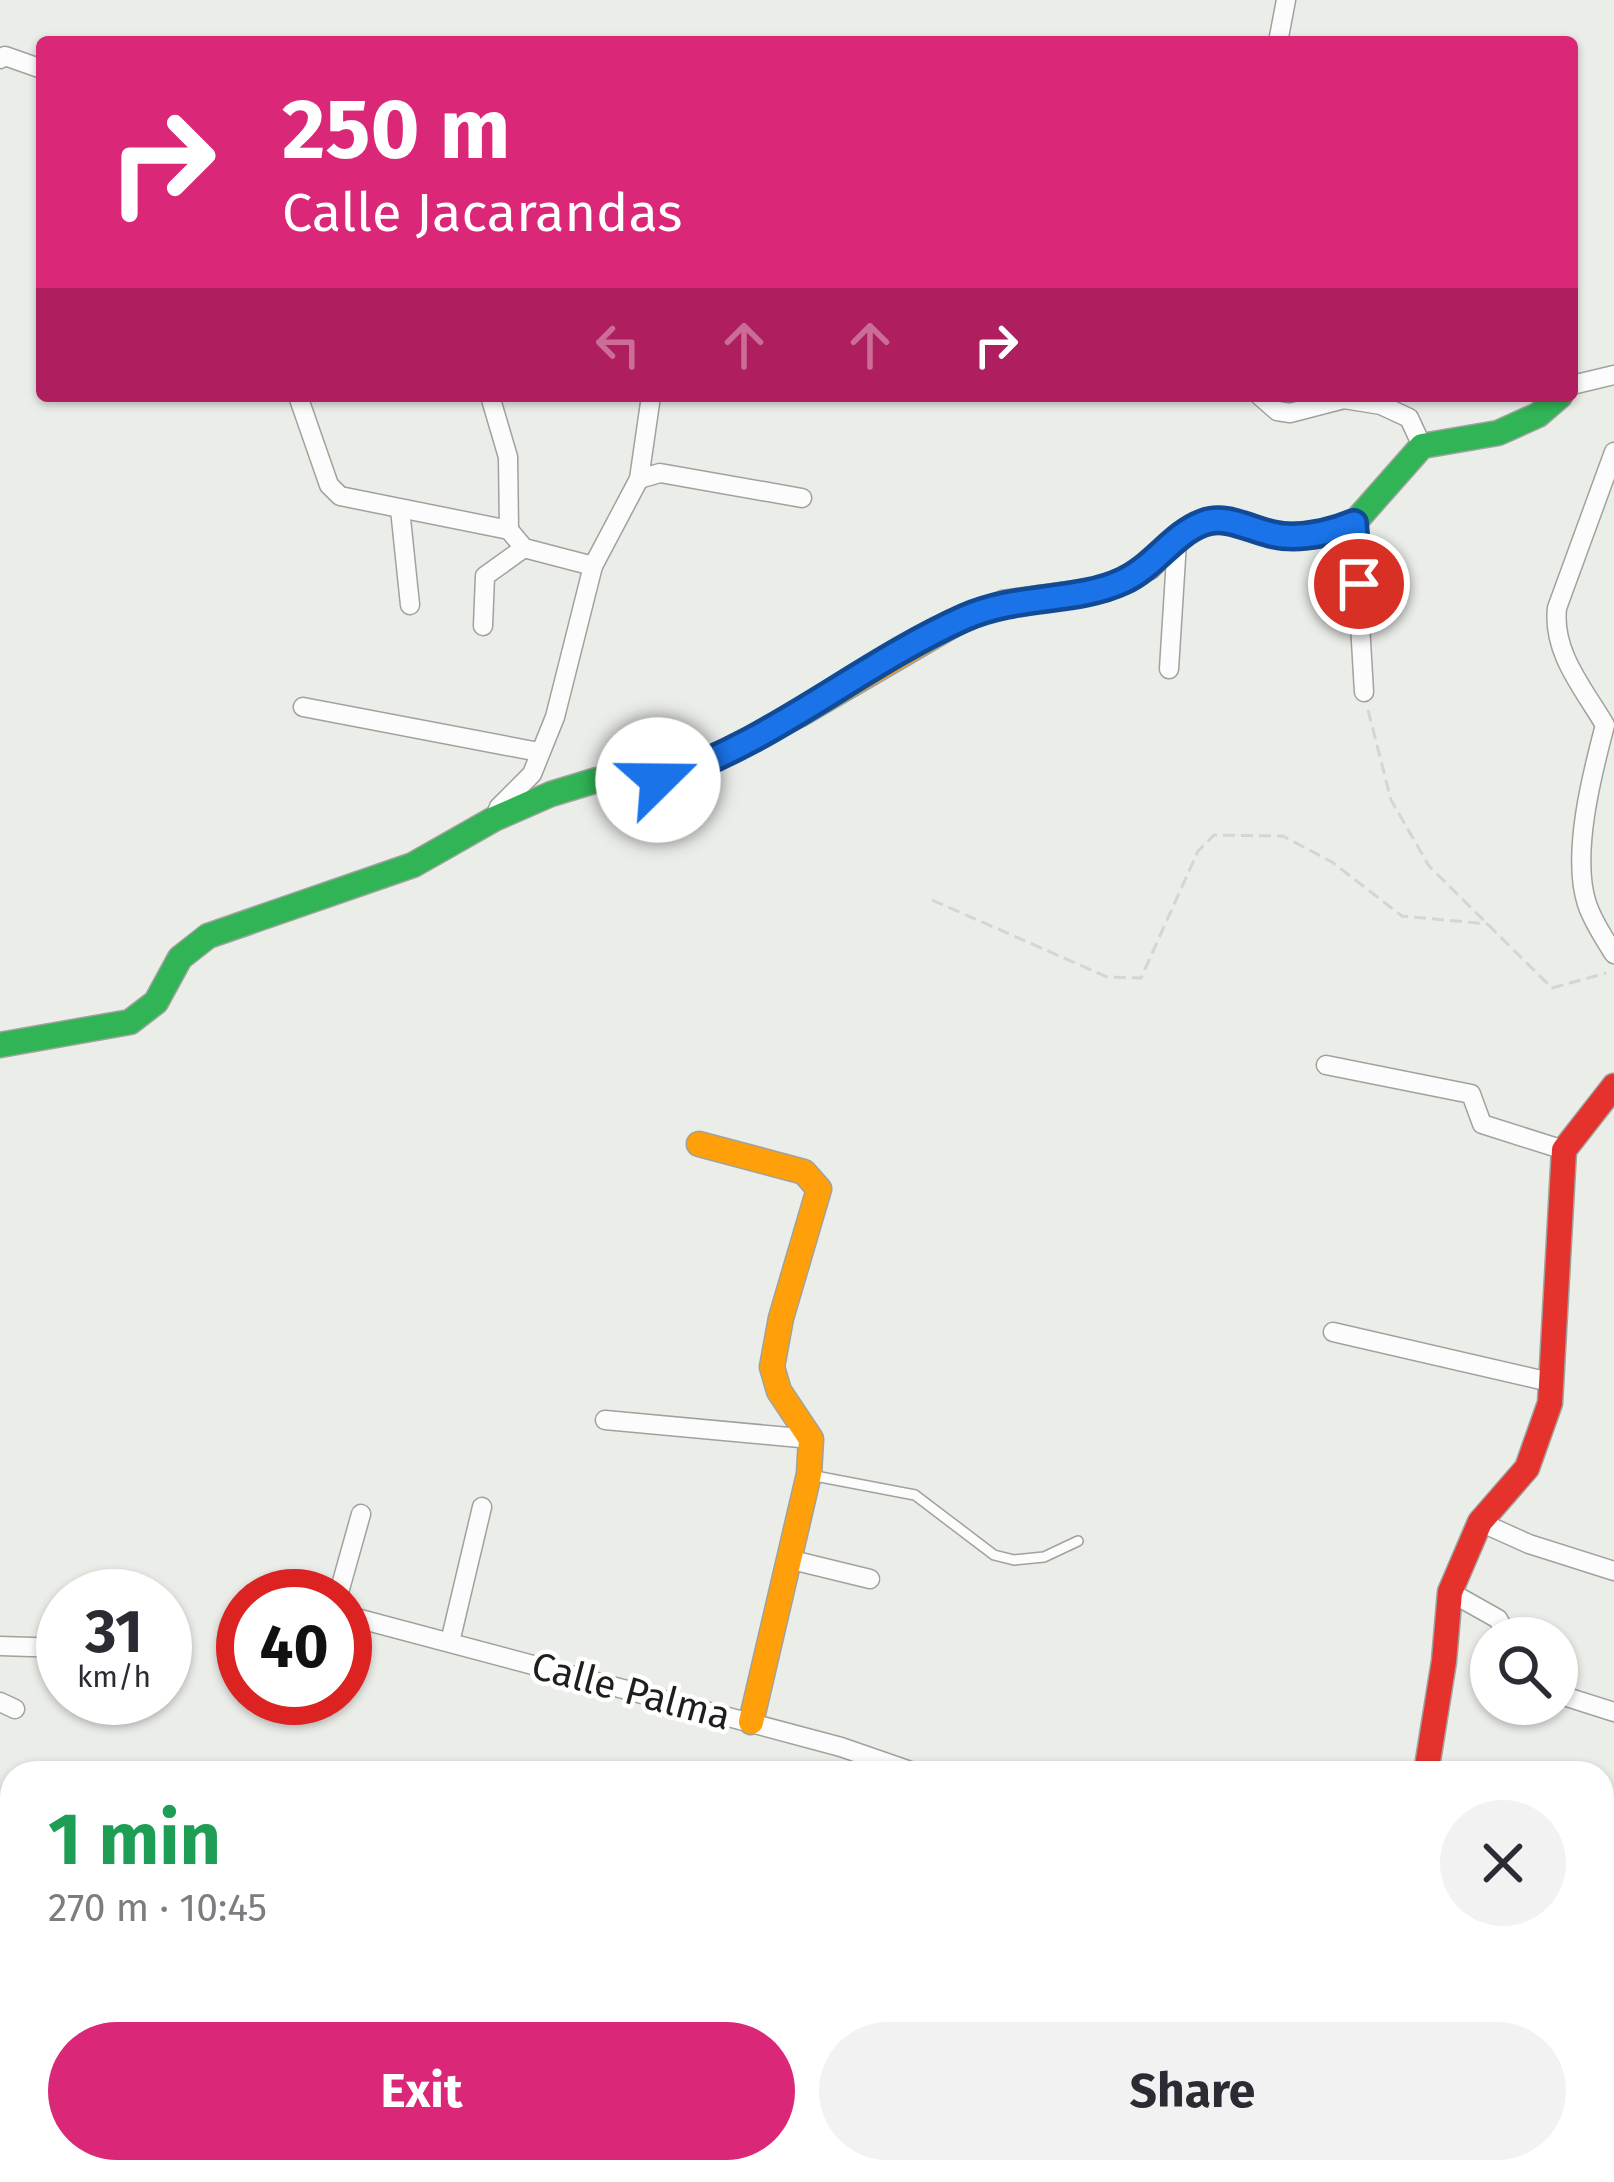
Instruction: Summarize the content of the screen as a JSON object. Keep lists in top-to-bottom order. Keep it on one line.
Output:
{"streets":{"street":["Calle Palma"]},"page":{"turn":["250 m","Calle Jacarandas"],"speed":"31 km/h","limit":"40","heading":["1 min","270 m · 10:45"],"buttons":["Exit","Share"]}}
